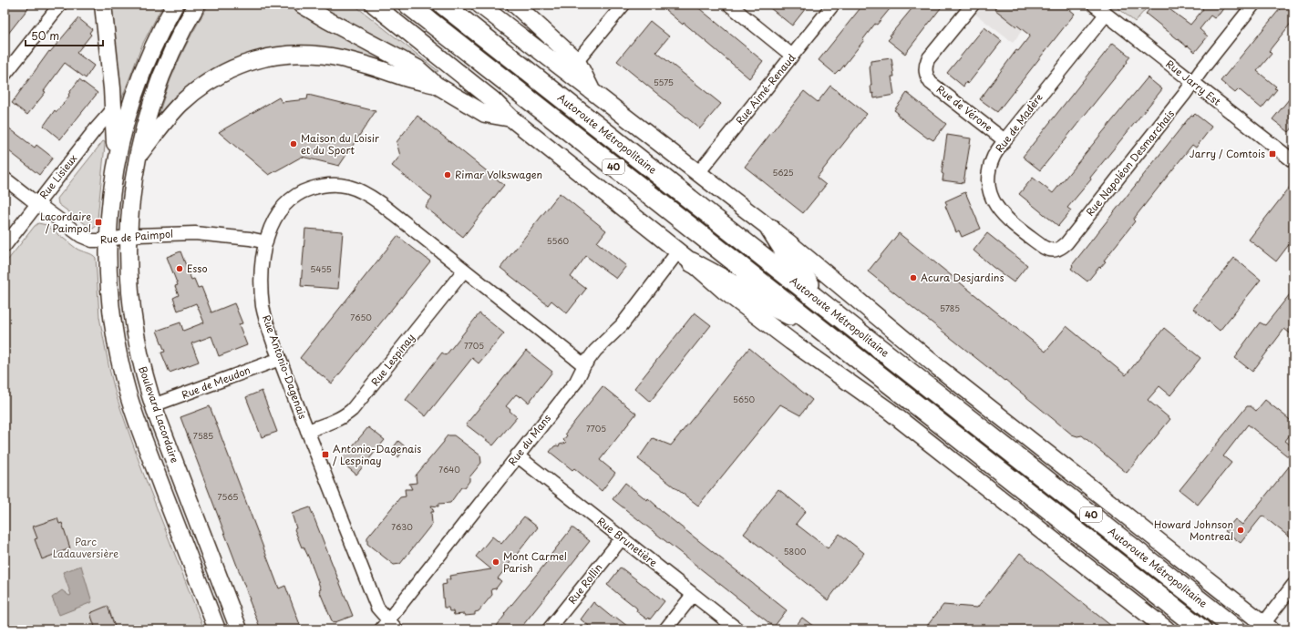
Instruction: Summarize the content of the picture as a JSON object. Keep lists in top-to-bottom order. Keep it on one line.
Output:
{"streets":{"highway":["Autoroute Métropolitaine","40"],"main road":["Boulevard Lacordaire"],"street":["Rue Jarry Est","Rue Aimé-Renaud","Rue de Vérone","Rue de Madère","Rue Napoléon Desmarchais","Rue Lisieux","Rue de Paimpol","Rue Lespinay","Rue Antonio-Dagenais","Rue de Meudon","Rue du Mans","Rue Brunetière","Rue Rollin"]},"crossings":[["Rue Jarry Est","Rue de Madère"],["Rue Jarry Est","Rue Napoléon Desmarchais"],["Rue de Vérone","Rue de Madère"],["Rue de Madère","Rue Napoléon Desmarchais"],["Rue Lisieux","Rue de Paimpol"],["Rue de Paimpol","Rue Antonio-Dagenais"],["Rue de Paimpol","Boulevard Lacordaire"],["Rue Lespinay","Rue Antonio-Dagenais"],["Rue Antonio-Dagenais","Rue de Meudon"],["Rue Antonio-Dagenais","Rue du Mans"],["Rue de Meudon","Boulevard Lacordaire"],["Rue du Mans","Rue Brunetière"],["Rue Brunetière","Rue Rollin"]],"parks":["Parc Ladauversière"],"places":{"other":["Maison du Loisir et du Sport","Rimar Volkswagen","Esso","Acura Desjardins","Howard Johnson Montreal","Mont Carmel Parish"],"transit":["Jarry / Comtois","Lacordaire / Paimpol","Antonio-Dagenais / Lespinay"]},"house_numbers":["5575","5625","5560","5455","5785","7650","7705","5650","7705","7585","7640","7565","7630","5800"],"scale_bar":"50 m"}
